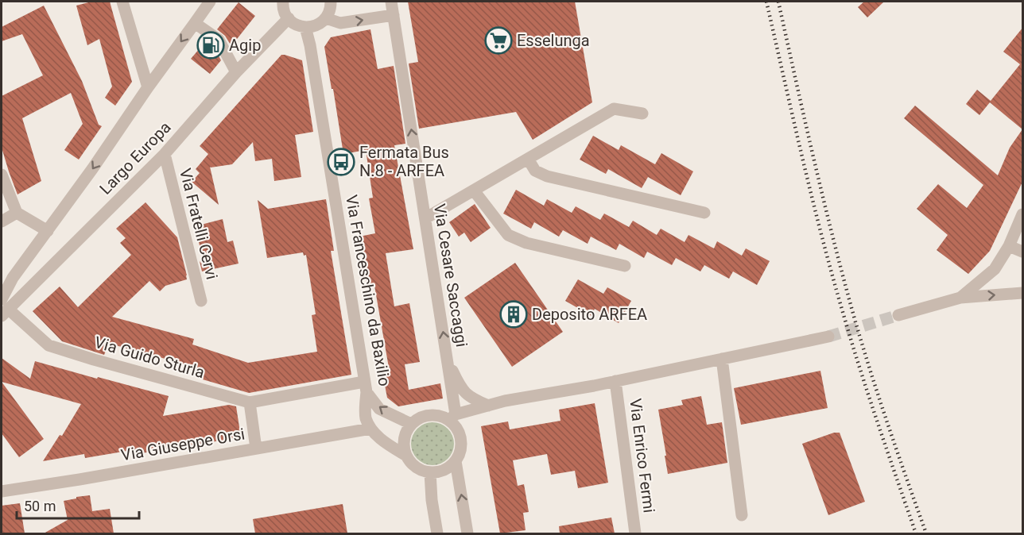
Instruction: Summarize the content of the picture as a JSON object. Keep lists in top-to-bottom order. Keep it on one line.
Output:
{"streets":{"street":["Largo Europa","Via Fratelli Cervi","Via Cesare Saccaggi","Via Franceschino da Baxilio","Via Guido Sturla","Via Giuseppe Orsi","Via Enrico Fermi"]},"crossings":[["Largo Europa","Via Fratelli Cervi"],["Largo Europa","Via Guido Sturla"],["Via Cesare Saccaggi","Via Franceschino da Baxilio"]],"one_way":["Via Cesare Saccaggi"],"places":{"supermarket":["Esselunga"],"fuel station":["Agip"],"bus stop":["Fermata Bus N.8 - ARFEA"],"building":["Deposito ARFEA"]},"scale_bar":"50 m"}
